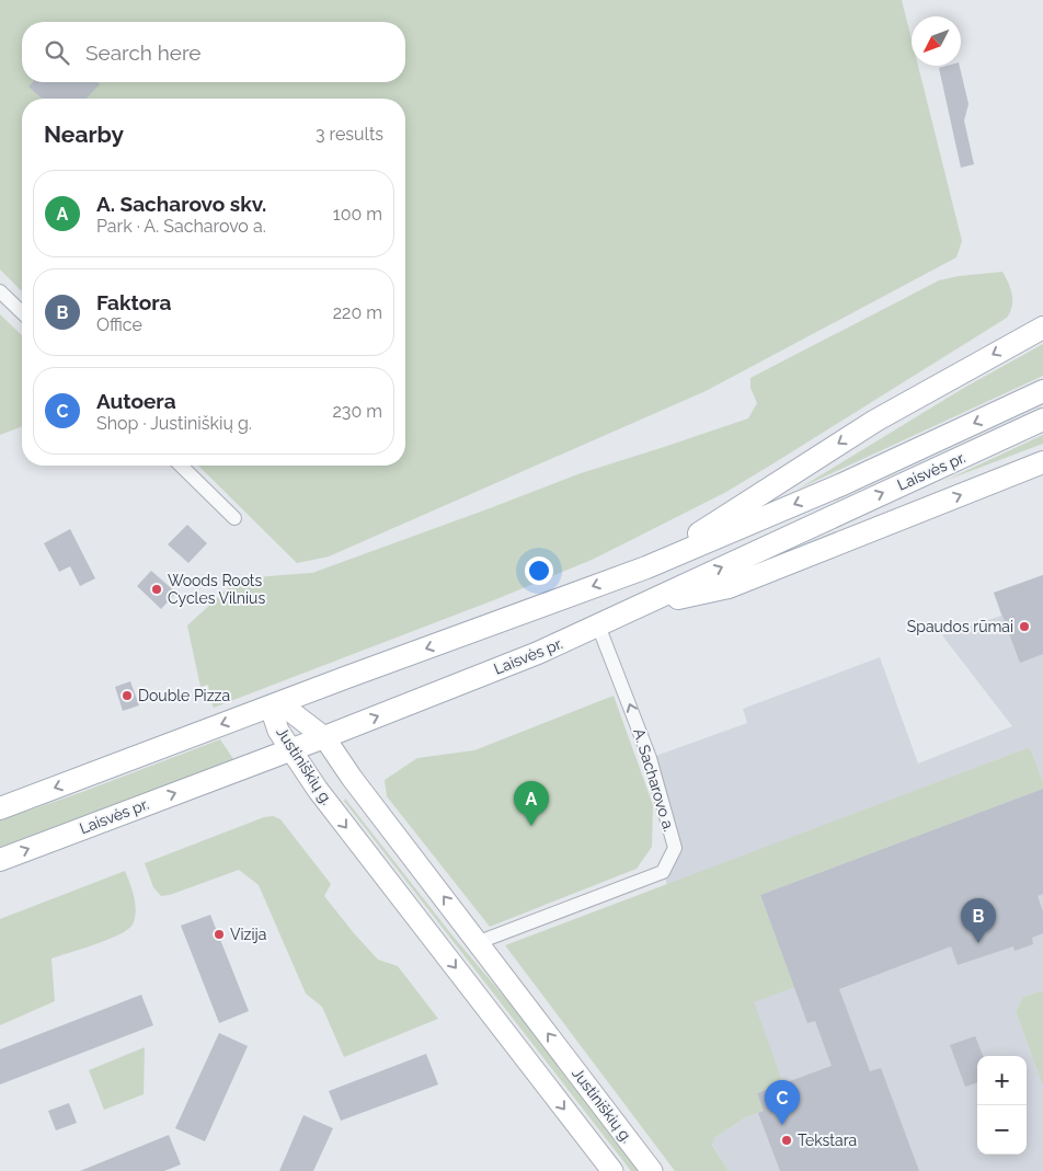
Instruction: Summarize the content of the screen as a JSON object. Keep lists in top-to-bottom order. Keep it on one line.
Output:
{"streets":{"main road":["Laisvės pr.","Justiniškių g."],"street":["A. Sacharovo a."]},"crossings":[["Laisvės pr.","Justiniškių g."],["Laisvės pr.","A. Sacharovo a."],["Justiniškių g.","A. Sacharovo a."]],"places":["Woods Roots Cycles Vilnius","Spaudos rūmai","Double Pizza","Vizija","Tekstara"],"north":"bottom left","page":{"search":"Search here","heading":["Nearby","3 results"],"list":[{"mark":"A","name":"A. Sacharovo skv.","note":"Park · A. Sacharovo a.","value":"100 m"},{"mark":"B","name":"Faktora","note":"Office","value":"220 m"},{"mark":"C","name":"Autoera","note":"Shop · Justiniškių g.","value":"230 m"}],"pins":["A","B","C"],"map_buttons":["+","−"]}}
